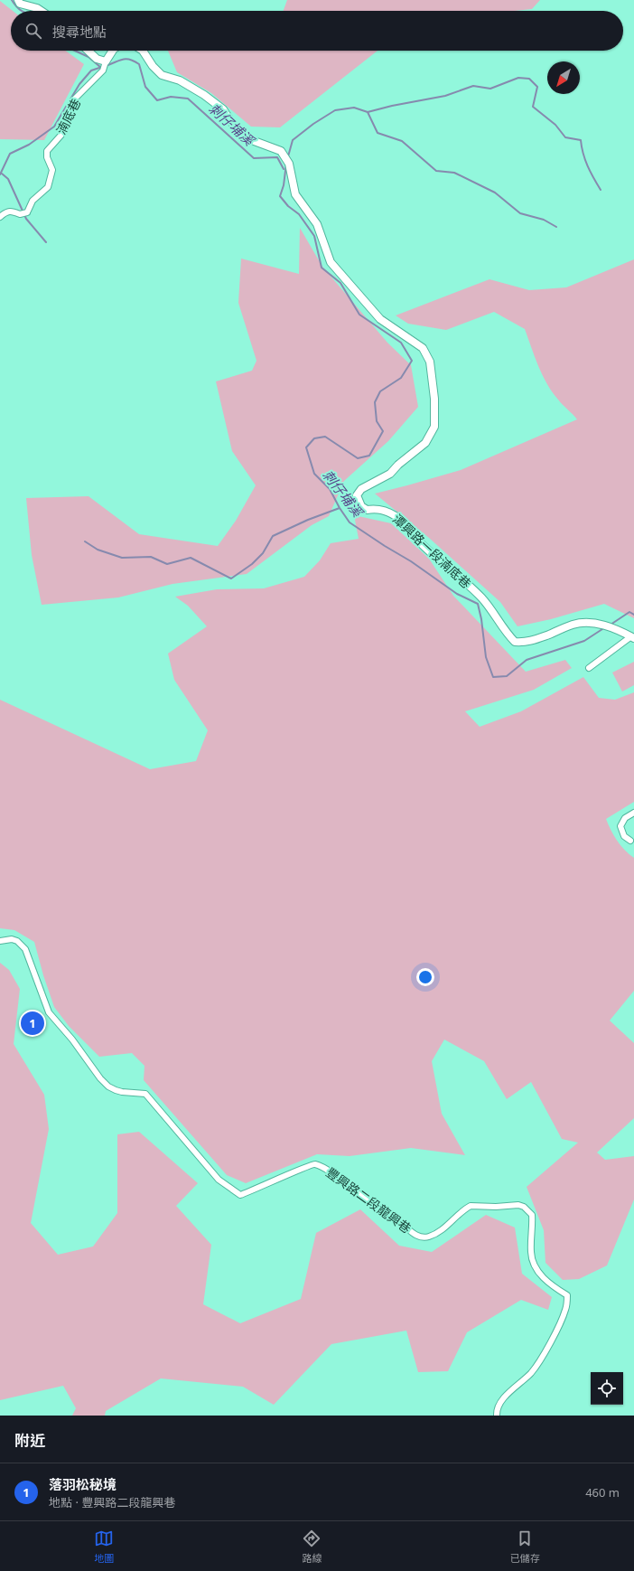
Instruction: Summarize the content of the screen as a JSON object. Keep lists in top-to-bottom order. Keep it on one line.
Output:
{"streets":{"street":["湳底巷","潭興路一段湳底巷","豐興路二段龍興巷"]},"water":["刺仔埔溪"],"north":"bottom left","page":{"search":"搜尋地點","pins":"1","heading":"附近","list":[{"mark":"1","name":"落羽松秘境","note":"地點 · 豐興路二段龍興巷","value":"460 m"}],"nav":["地圖","路線","已儲存"]}}
